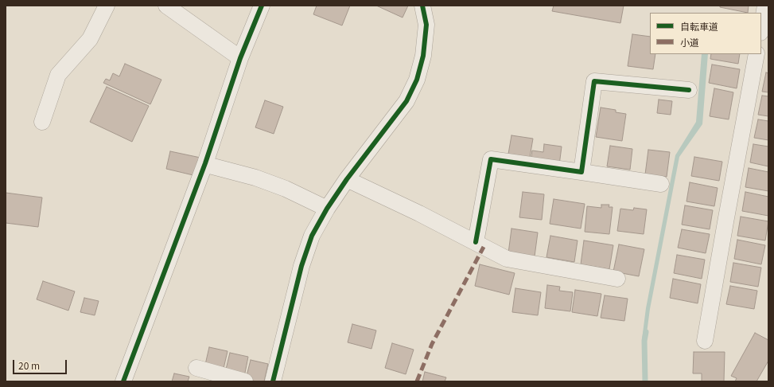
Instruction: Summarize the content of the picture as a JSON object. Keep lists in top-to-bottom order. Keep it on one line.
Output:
{"legend":["自転車道","小道"],"scale_bar":"20 m"}
